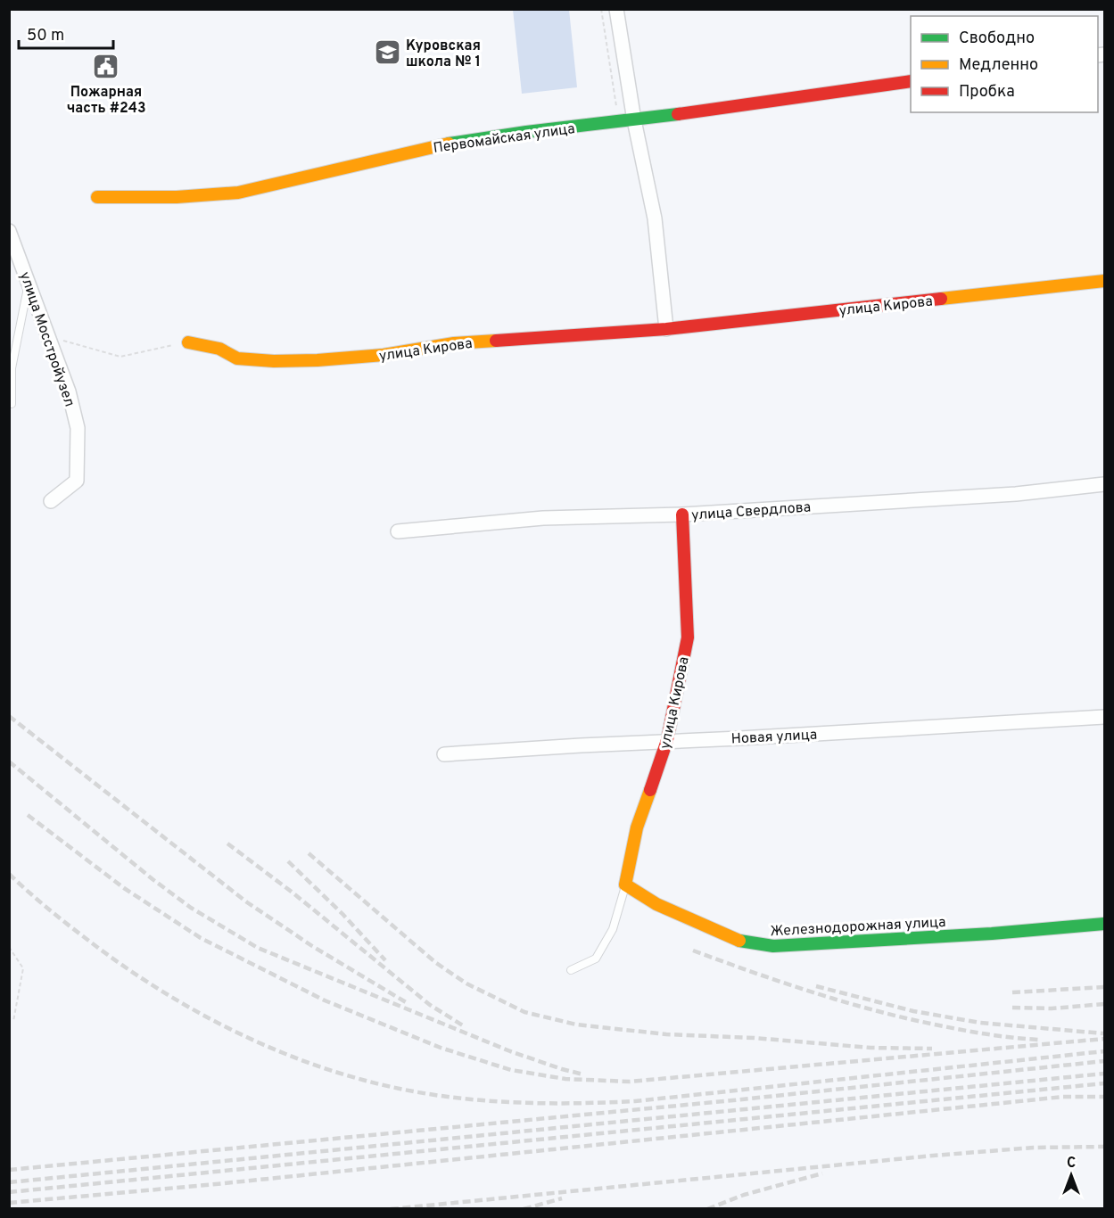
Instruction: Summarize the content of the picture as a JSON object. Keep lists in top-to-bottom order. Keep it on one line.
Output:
{"streets":{"street":["Первомайская улица","улица Кирова","улица Мосстройузел","улица Свердлова","Новая улица","Железнодорожная улица"]},"crossings":[["улица Кирова","улица Свердлова"],["улица Кирова","Новая улица"],["улица Кирова","Железнодорожная улица"]],"places":{"school or university":["Куровская школа № 1"],"public building":["Пожарная часть #243"]},"legend":["Свободно","Медленно","Пробка"],"scale_bar":"50 m","north":"top"}
